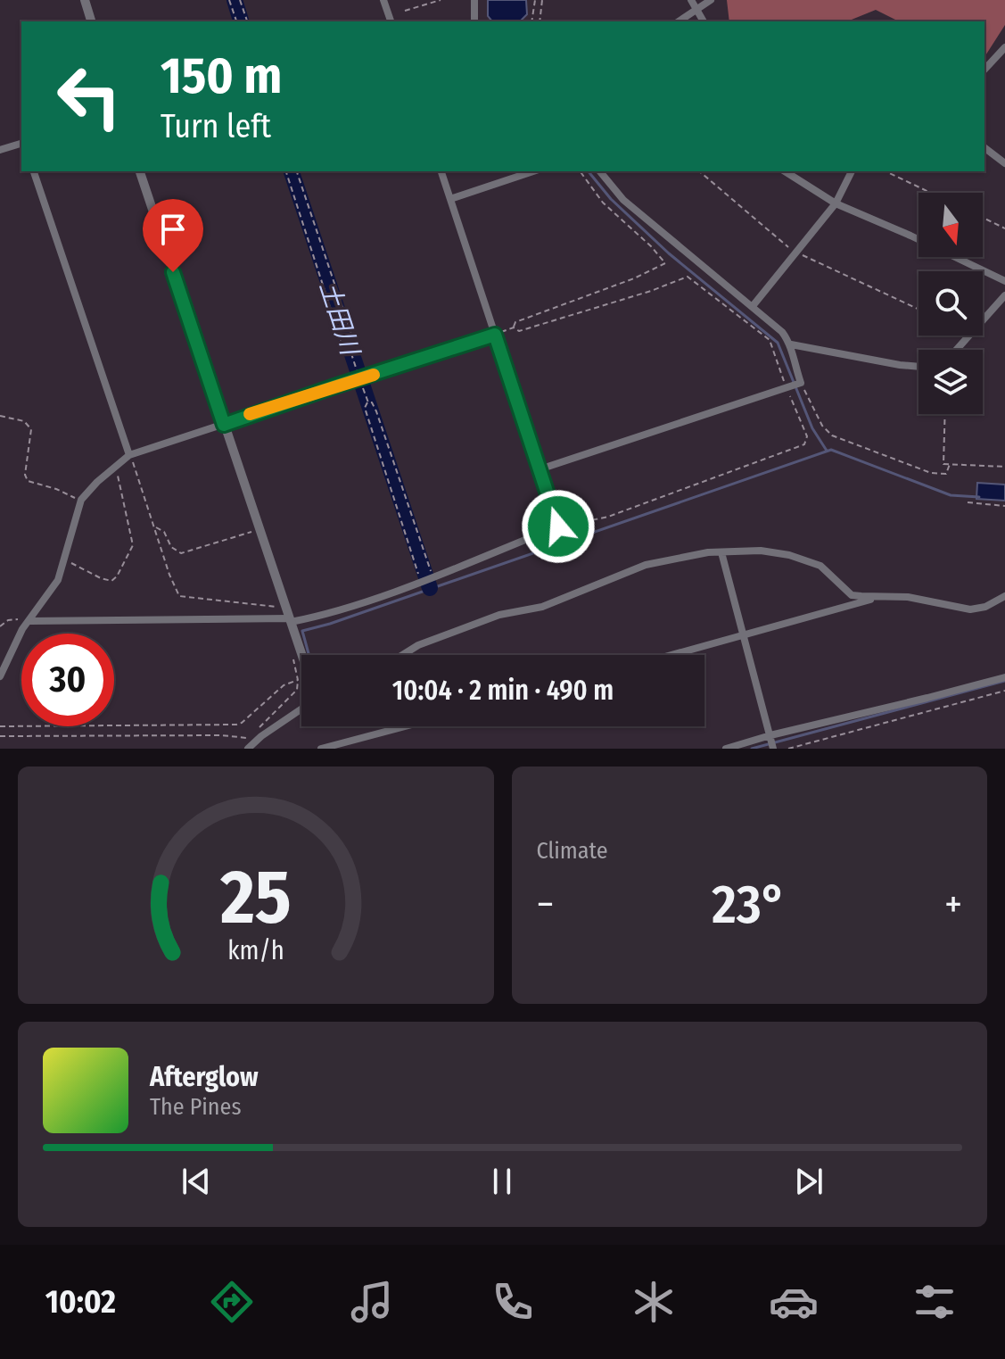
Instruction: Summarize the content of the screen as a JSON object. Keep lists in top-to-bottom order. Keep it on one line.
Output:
{"water":["土田川"],"north":"bottom","page":{"turn":["150 m","Turn left"],"limit":"30","trip":"10:04 · 2 min · 490 m","tile":"Climate","heat":["−","23°","+"],"song":["Afterglow","The Pines"],"tabs":"10:02","gauge":["25","km/h"]}}
